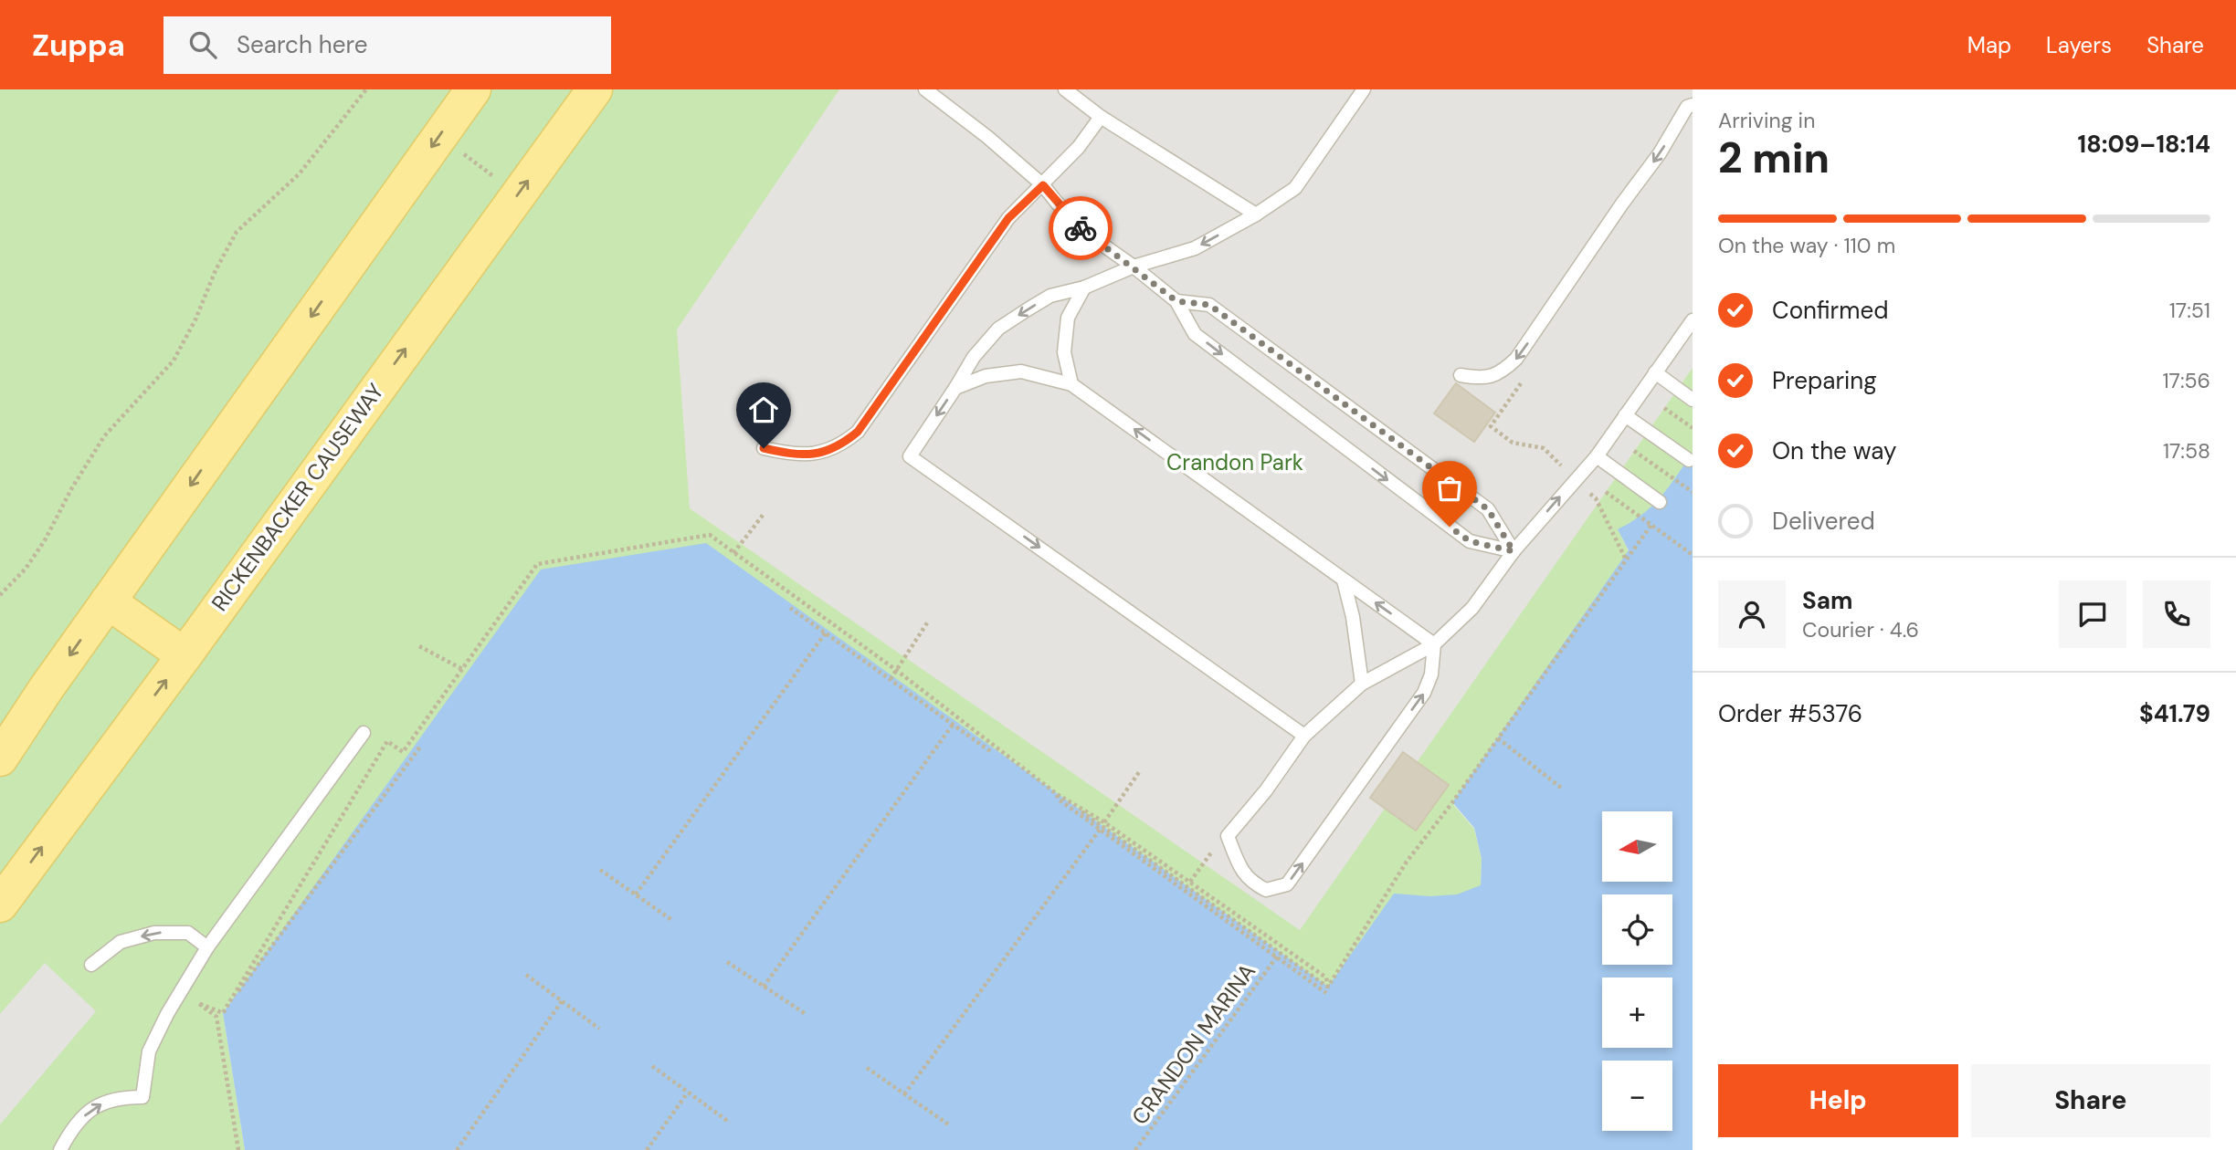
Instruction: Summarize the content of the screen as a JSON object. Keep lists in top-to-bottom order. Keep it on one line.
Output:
{"streets":{"main road":["RICKENBACKER CAUSEWAY"],"path":["CRANDON MARINA"]},"parks":["Crandon Park"],"north":"left","page":{"header":"Zuppa","search":"Search here","nav":["Map","Layers","Share"],"heading":["2 min","Arriving in","18:09–18:14"],"panel":["Sam","Courier · 4.6","Order #5376","$41.79"],"bar":"On the way · 110 m","list":[["Confirmed","17:51"],["Preparing","17:56"],["On the way","17:58"],"Delivered"],"map_buttons":["+","−"],"buttons":["Help","Share"]}}
